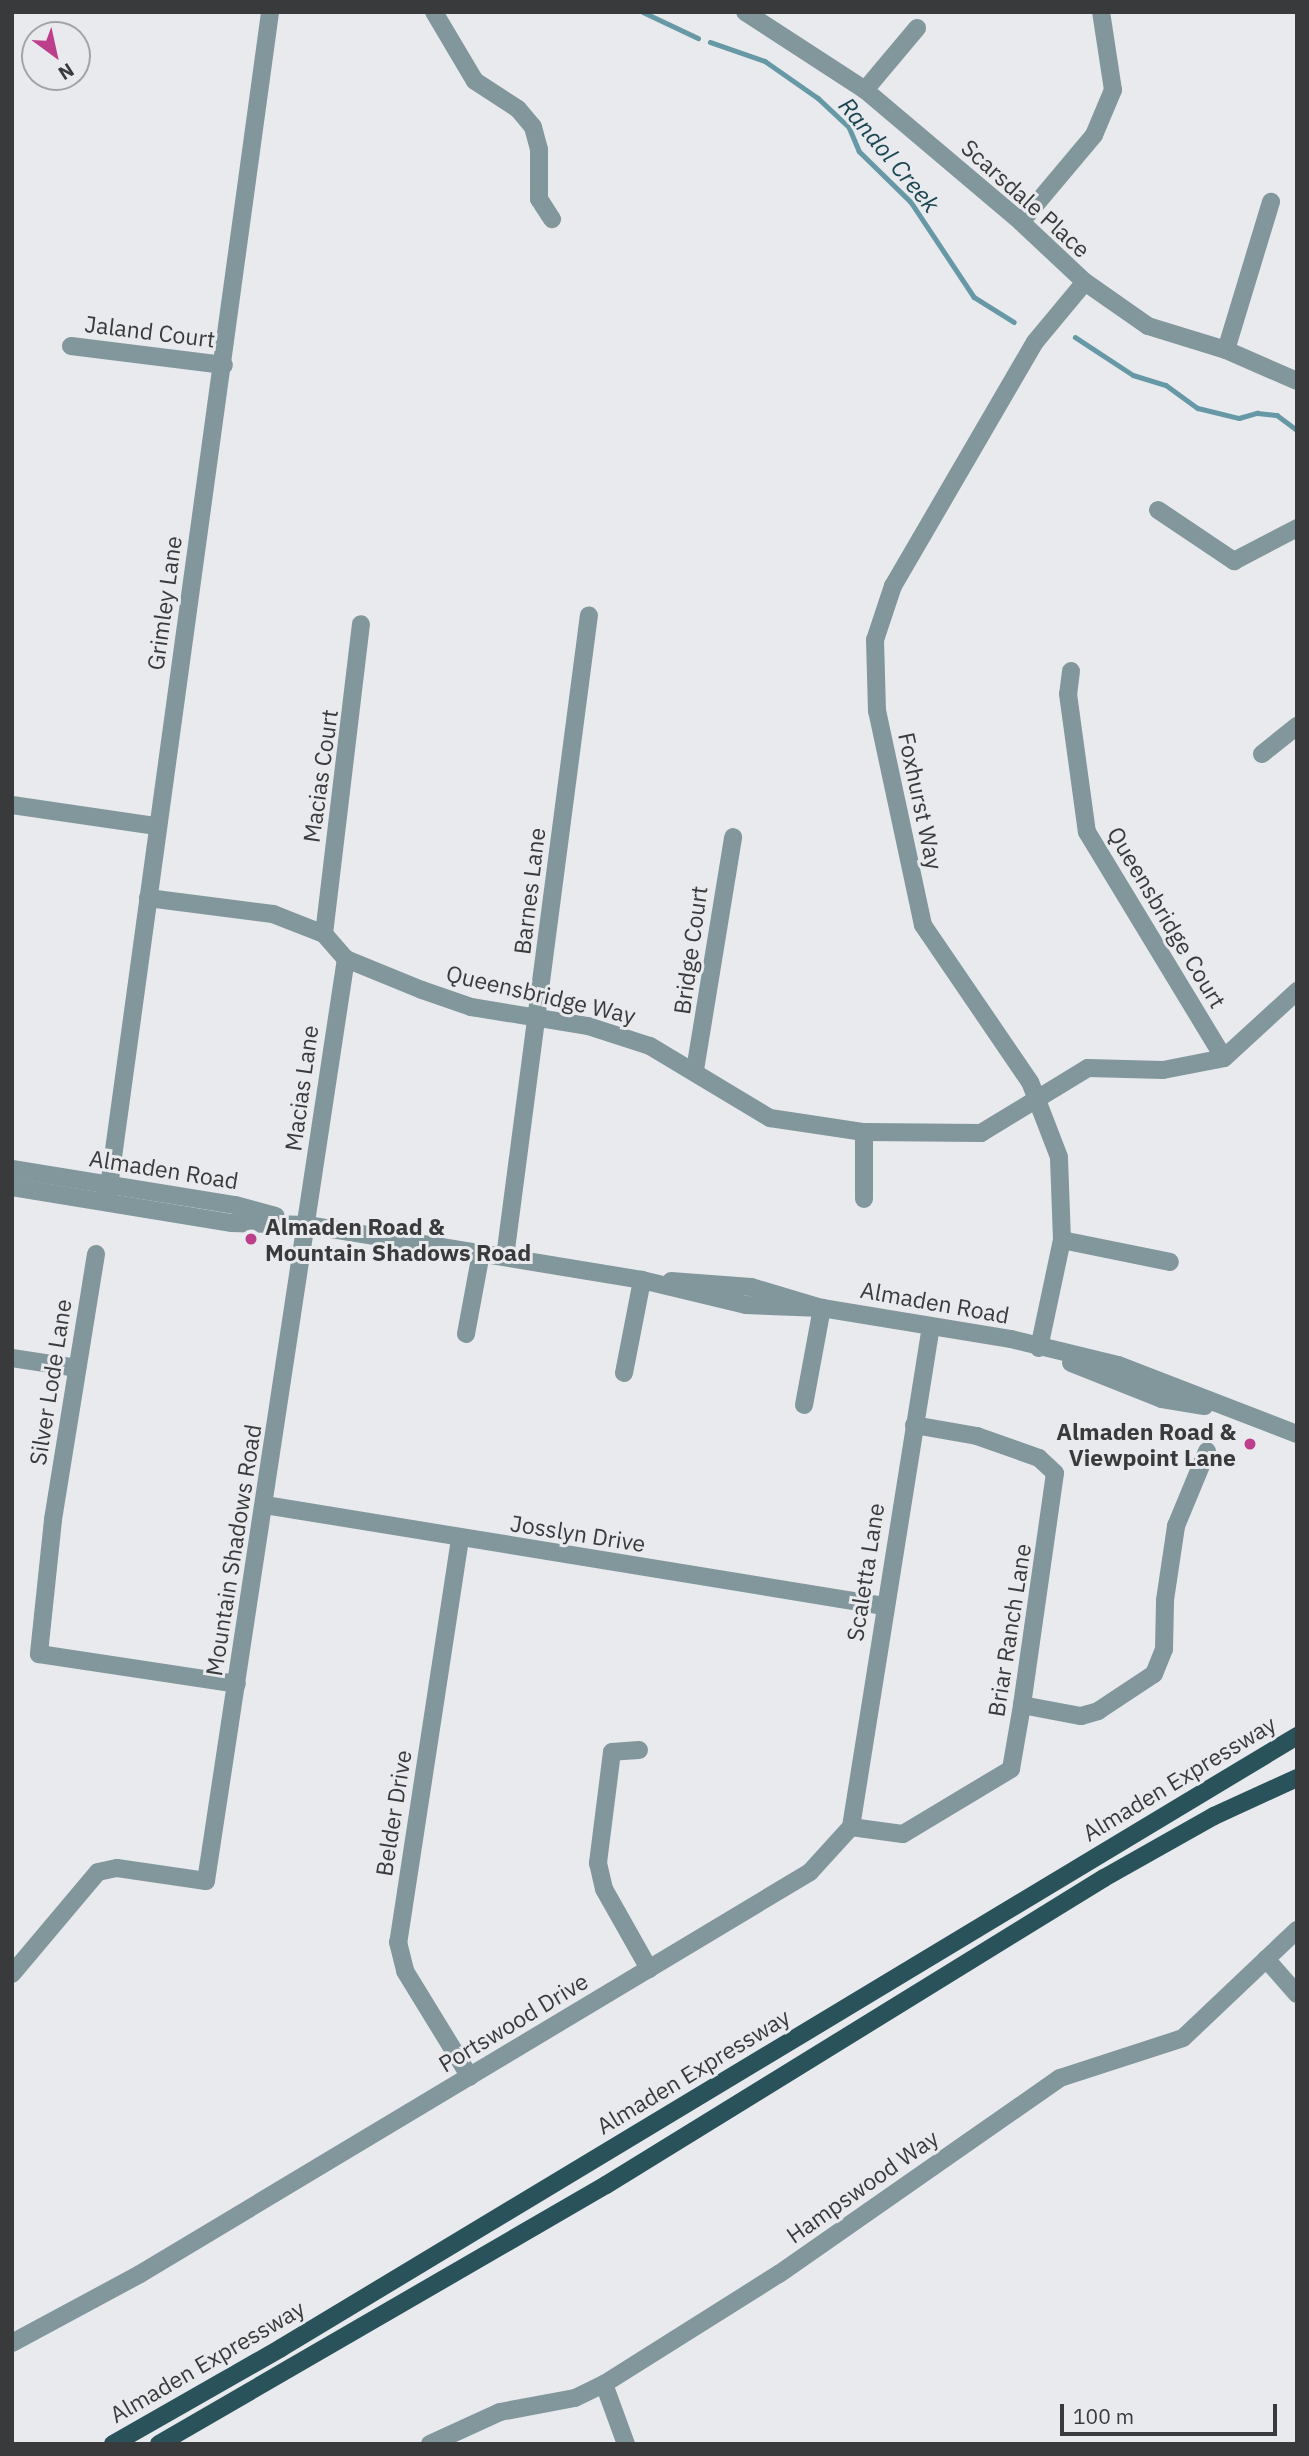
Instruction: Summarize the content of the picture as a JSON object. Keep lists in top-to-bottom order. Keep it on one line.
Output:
{"streets":{"main road":["Almaden Expressway"],"street":["Scarsdale Place","Jaland Court","Grimley Lane","Macias Court","Foxhurst Way","Barnes Lane","Queensbridge Court","Bridge Court","Queensbridge Way","Macias Lane","Almaden Road","Silver Lode Lane","Josslyn Drive","Mountain Shadows Road","Scaletta Lane","Briar Ranch Lane","Belder Drive","Portswood Drive","Hampswood Way"]},"crossings":[["Scarsdale Place","Foxhurst Way"],["Jaland Court","Grimley Lane"],["Grimley Lane","Queensbridge Way"],["Grimley Lane","Almaden Road"],["Macias Court","Queensbridge Way"],["Foxhurst Way","Queensbridge Way"],["Foxhurst Way","Almaden Road"],["Barnes Lane","Queensbridge Way"],["Barnes Lane","Almaden Road"],["Queensbridge Court","Queensbridge Way"],["Bridge Court","Queensbridge Way"],["Queensbridge Way","Macias Lane"],["Macias Lane","Almaden Road"],["Macias Lane","Mountain Shadows Road"],["Almaden Road","Mountain Shadows Road"],["Almaden Road","Scaletta Lane"],["Silver Lode Lane","Mountain Shadows Road"],["Josslyn Drive","Mountain Shadows Road"],["Josslyn Drive","Scaletta Lane"],["Josslyn Drive","Belder Drive"],["Scaletta Lane","Briar Ranch Lane"],["Scaletta Lane","Portswood Drive"],["Briar Ranch Lane","Portswood Drive"],["Belder Drive","Portswood Drive"]],"water":["Randol Creek"],"places":["Almaden Road & Mountain Shadows Road","Almaden Road & Viewpoint Lane"],"scale_bar":"100 m","north":"bottom right"}
